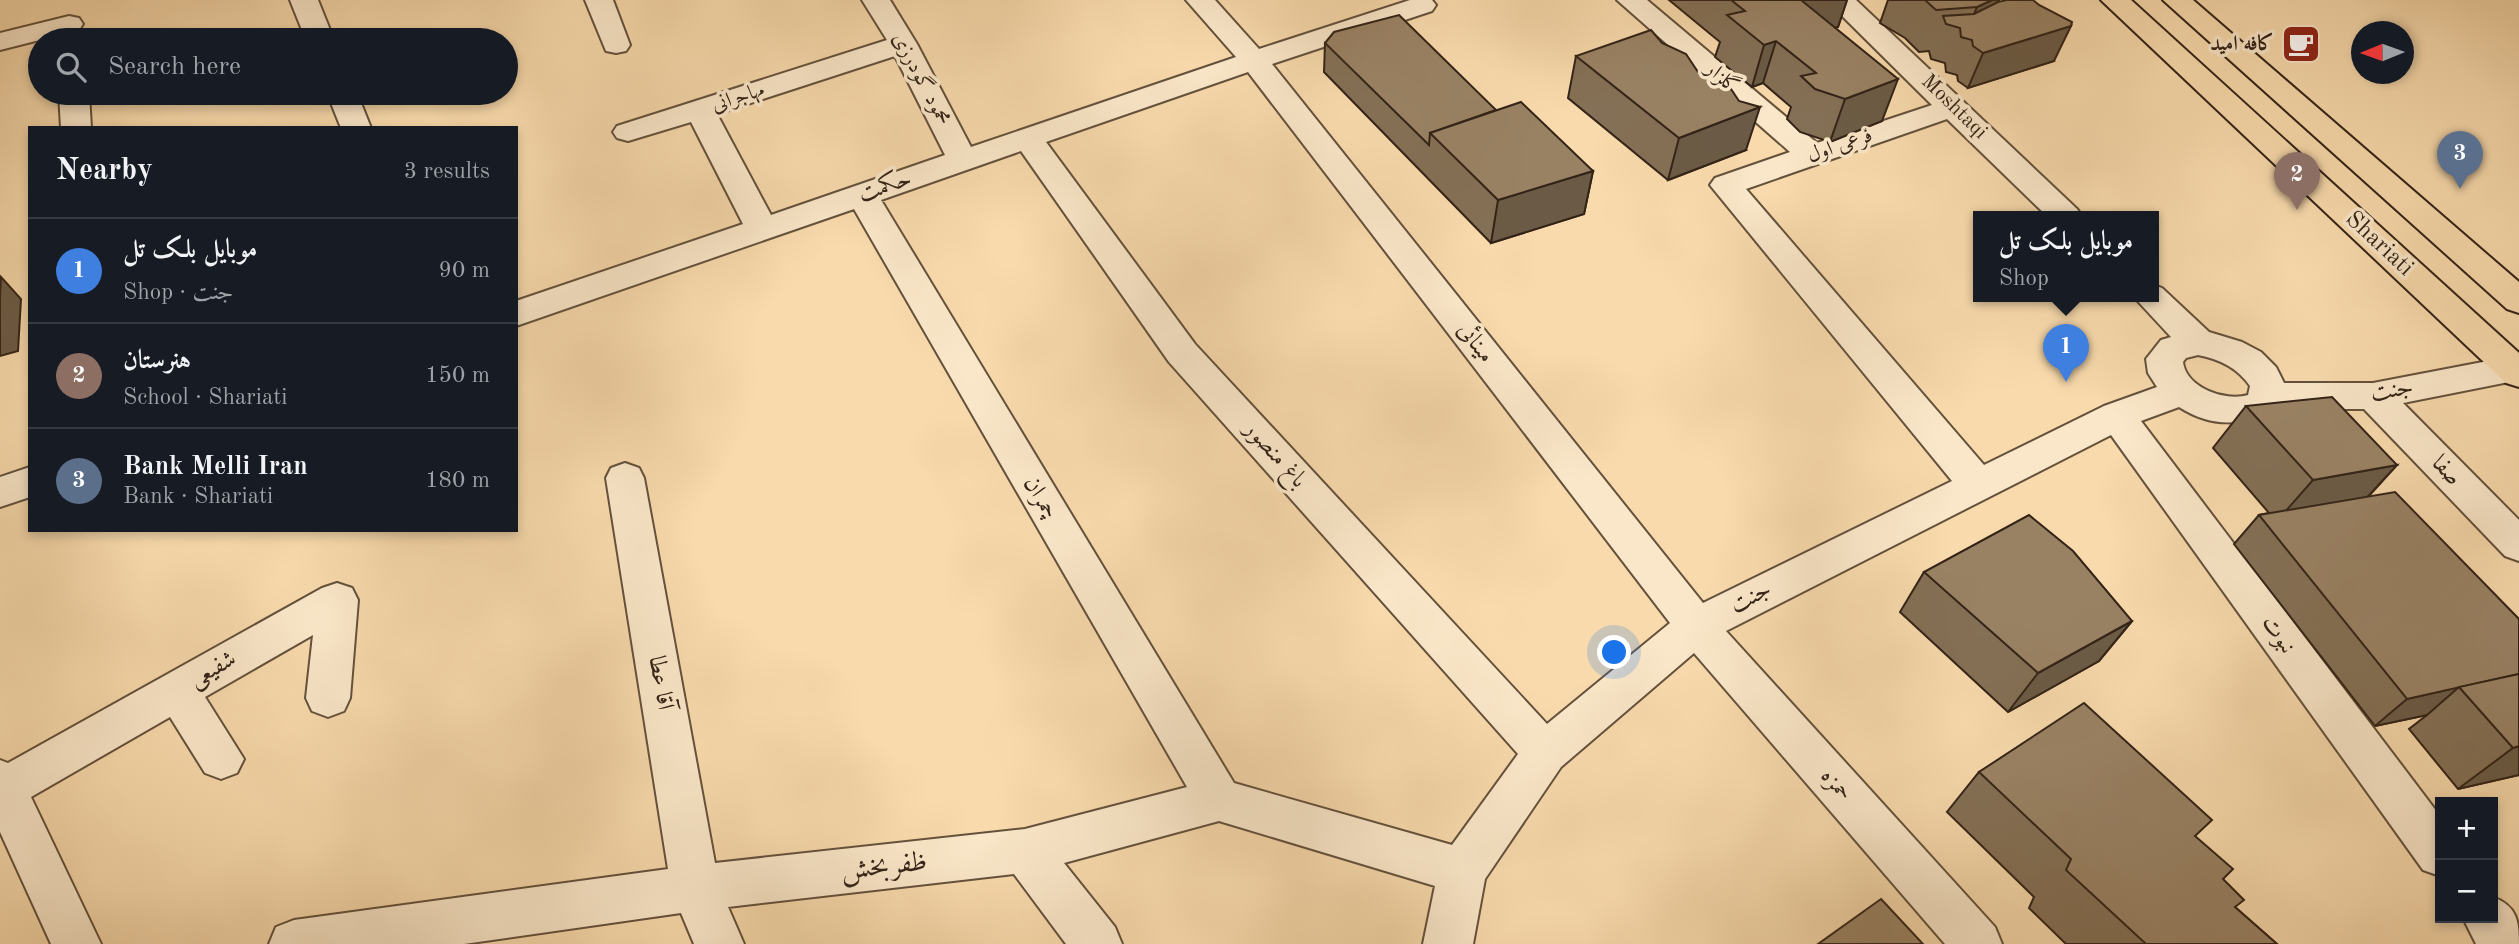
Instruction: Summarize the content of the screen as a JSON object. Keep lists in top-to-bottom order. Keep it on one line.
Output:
{"streets":{"main road":["Shariati"],"street":["گلزار","محمود گودرزی","مهاجرانی","Moshtaqi","فرعی اول","حکمت","مینائی","جنت","باغ منصور","صفا","چمران","نبوت","شفیعی","آقا عطا","حمزه","ظفربخش"]},"crossings":[["گلزار","فرعی اول"],["محمود گودرزی","مهاجرانی"],["محمود گودرزی","حکمت"],["مهاجرانی","حکمت"],["Moshtaqi","فرعی اول"],["فرعی اول","جنت"],["حکمت","مینائی"],["حکمت","باغ منصور"],["حکمت","چمران"],["Shariati","جنت"],["مینائی","جنت"],["مینائی","حمزه"],["جنت","باغ منصور"],["جنت","صفا"],["جنت","نبوت"],["جنت","حمزه"],["چمران","ظفربخش"],["آقا عطا","ظفربخش"]],"places":{"cafe":["کافه امید"]},"north":"left","page":{"search":"Search here","heading":["Nearby","3 results"],"pins":["3","2","1"],"popup":["موبایل بلک تل","Shop"],"list":[{"mark":"1","name":"موبایل بلک تل","note":"Shop · جنت","value":"90 m"},{"mark":"2","name":"هنرستان","note":"School · Shariati","value":"150 m"},{"mark":"3","name":"Bank Melli Iran","note":"Bank · Shariati","value":"180 m"}],"map_buttons":["+","−"]}}
